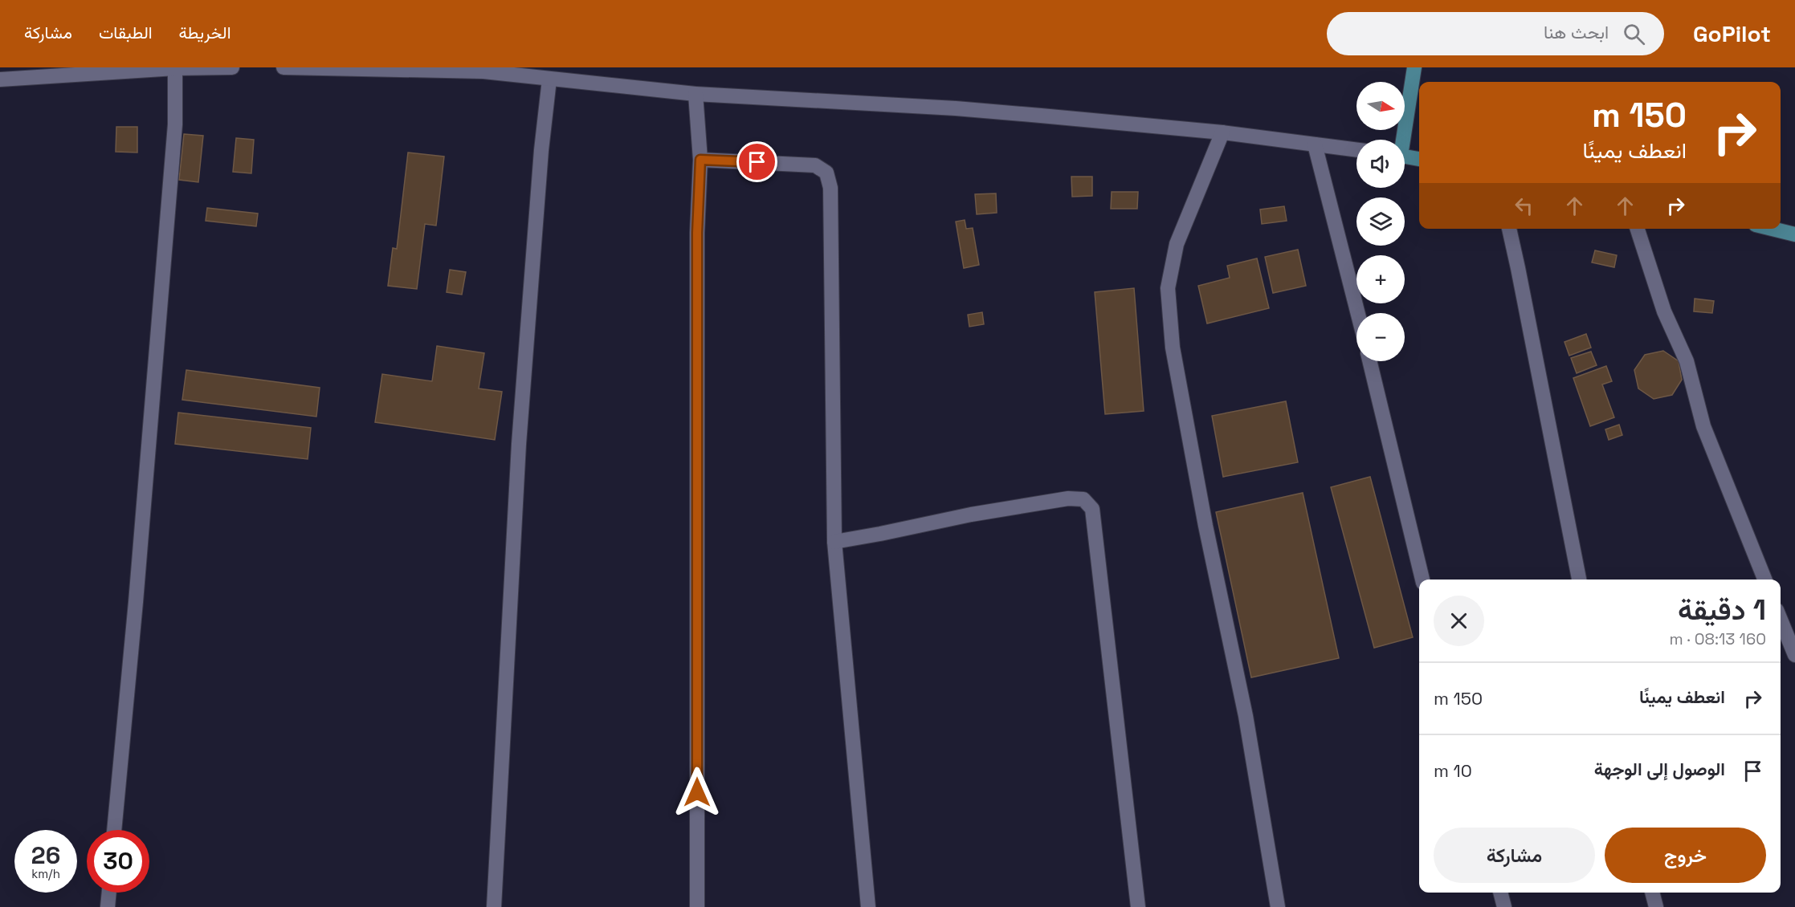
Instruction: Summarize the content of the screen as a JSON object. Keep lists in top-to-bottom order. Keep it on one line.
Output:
{"north":"right","page":{"header":"GoPilot","search":"ابحث هنا","nav":["الخريطة","الطبقات","مشاركة"],"map_buttons":["+","−"],"turn":["150 m","انعطف يمينًا"],"heading":["1 دقيقة","160 m · 08:13"],"list":[{"name":"انعطف يمينًا","value":"150 m"},{"name":"الوصول إلى الوجهة","value":"10 m"}],"buttons":["خروج","مشاركة"],"speed":"26 km/h","limit":"30"}}
